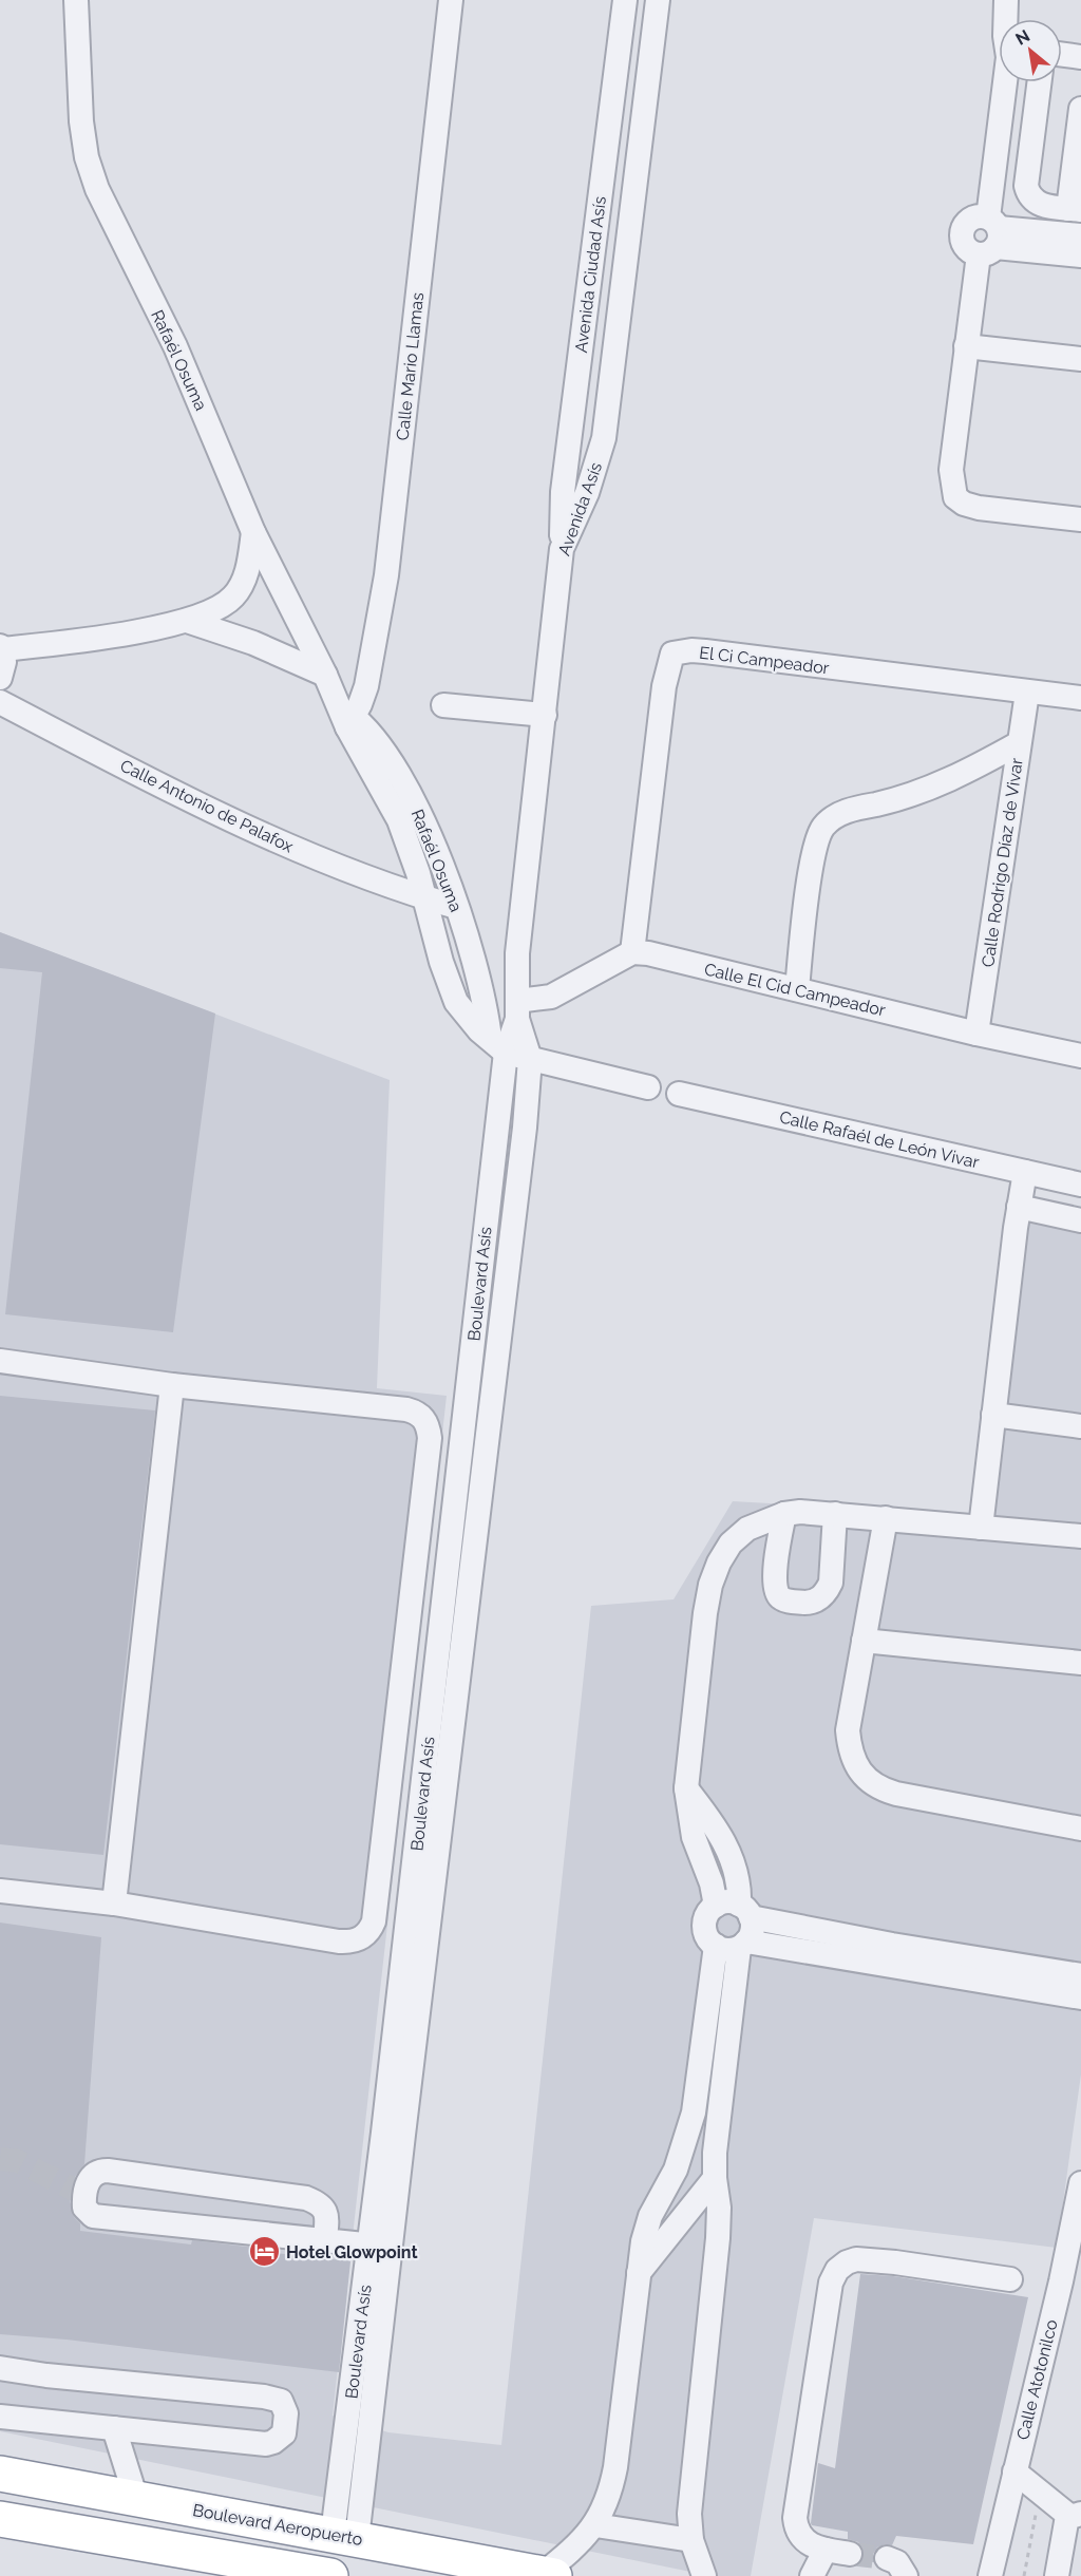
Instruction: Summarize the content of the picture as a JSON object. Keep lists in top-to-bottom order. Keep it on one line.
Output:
{"streets":{"highway":["Boulevard Aeropuerto"],"street":["Avenida Ciudad Asís","Rafaél Osuma","Calle Mario Llamas","Avenida Asís","El Ci Campeador","Calle Antonio de Palafox","Calle Rodrigo Díaz de Vivar","Calle El Cid Campeador","Calle Rafaél de León Vivar","Boulevard Asís","Calle Atotonilco"]},"crossings":[["Avenida Ciudad Asís","Avenida Asís"],["Rafaél Osuma","Calle Mario Llamas"],["Rafaél Osuma","Avenida Asís"],["Rafaél Osuma","Calle Antonio de Palafox"],["Rafaél Osuma","Boulevard Asís"],["Avenida Asís","Boulevard Asís"],["El Ci Campeador","Calle Rodrigo Díaz de Vivar"],["El Ci Campeador","Calle El Cid Campeador"],["Calle Rodrigo Díaz de Vivar","Calle El Cid Campeador"],["Boulevard Asís","Boulevard Aeropuerto"]],"places":{"hotel":["Hotel Glowpoint"]},"north":"top left"}
